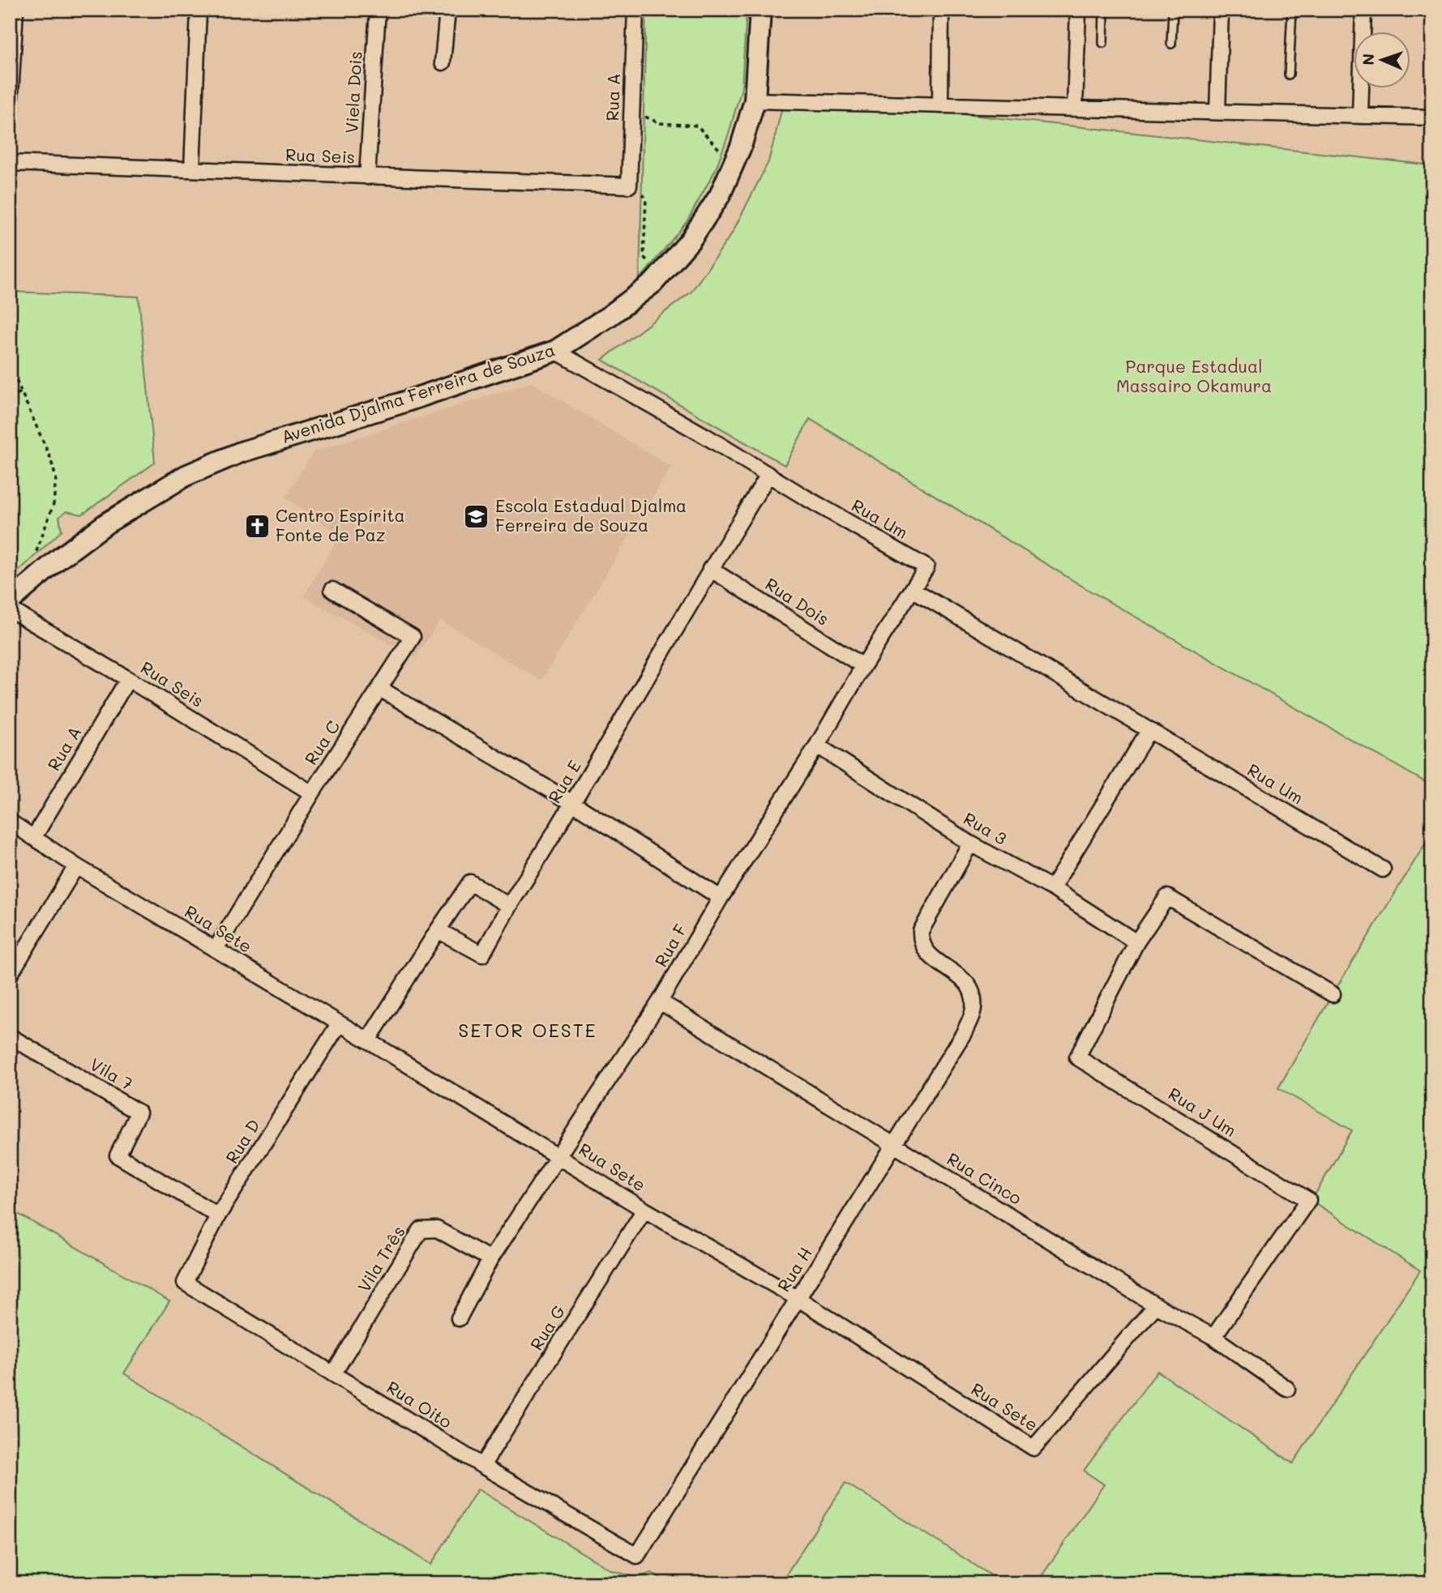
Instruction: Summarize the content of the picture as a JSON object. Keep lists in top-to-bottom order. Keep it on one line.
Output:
{"streets":{"main road":["Avenida Djalma Ferreira de Souza"],"street":["Viela Dois","Rua A","Rua Seis","Rua Um","Rua Dois","Rua C","Rua E","Rua 3","Rua Sete","Rua F","Vila 7","Rua J Um","Rua D","Rua Cinco","Vila Três","Rua H","Rua G","Rua Oito"]},"crossings":[["Viela Dois","Rua Seis"],["Rua A","Rua Seis"],["Rua A","Rua Sete"],["Rua Seis","Rua C"],["Avenida Djalma Ferreira de Souza","Rua Um"],["Rua Um","Rua E"],["Rua Um","Rua F"],["Rua Dois","Rua E"],["Rua Dois","Rua F"],["Rua C","Rua Sete"],["Rua 3","Rua F"],["Rua 3","Rua J Um"],["Rua 3","Rua H"],["Rua Sete","Rua F"],["Rua Sete","Rua D"],["Rua Sete","Rua Cinco"],["Rua Sete","Rua H"],["Rua Sete","Rua G"],["Rua F","Rua Cinco"],["Rua F","Vila Três"],["Vila 7","Rua D"],["Rua J Um","Rua Cinco"],["Rua D","Rua Oito"],["Rua Cinco","Rua H"],["Vila Três","Rua Oito"],["Rua H","Rua Oito"],["Rua G","Rua Oito"]],"districts":["SETOR OESTE"],"parks":["Parque Estadual Massairo Okamura"],"places":{"school or university":["Escola Estadual Djalma Ferreira de Souza"],"church":["Centro Espírita Fonte de Paz"]},"north":"left"}
